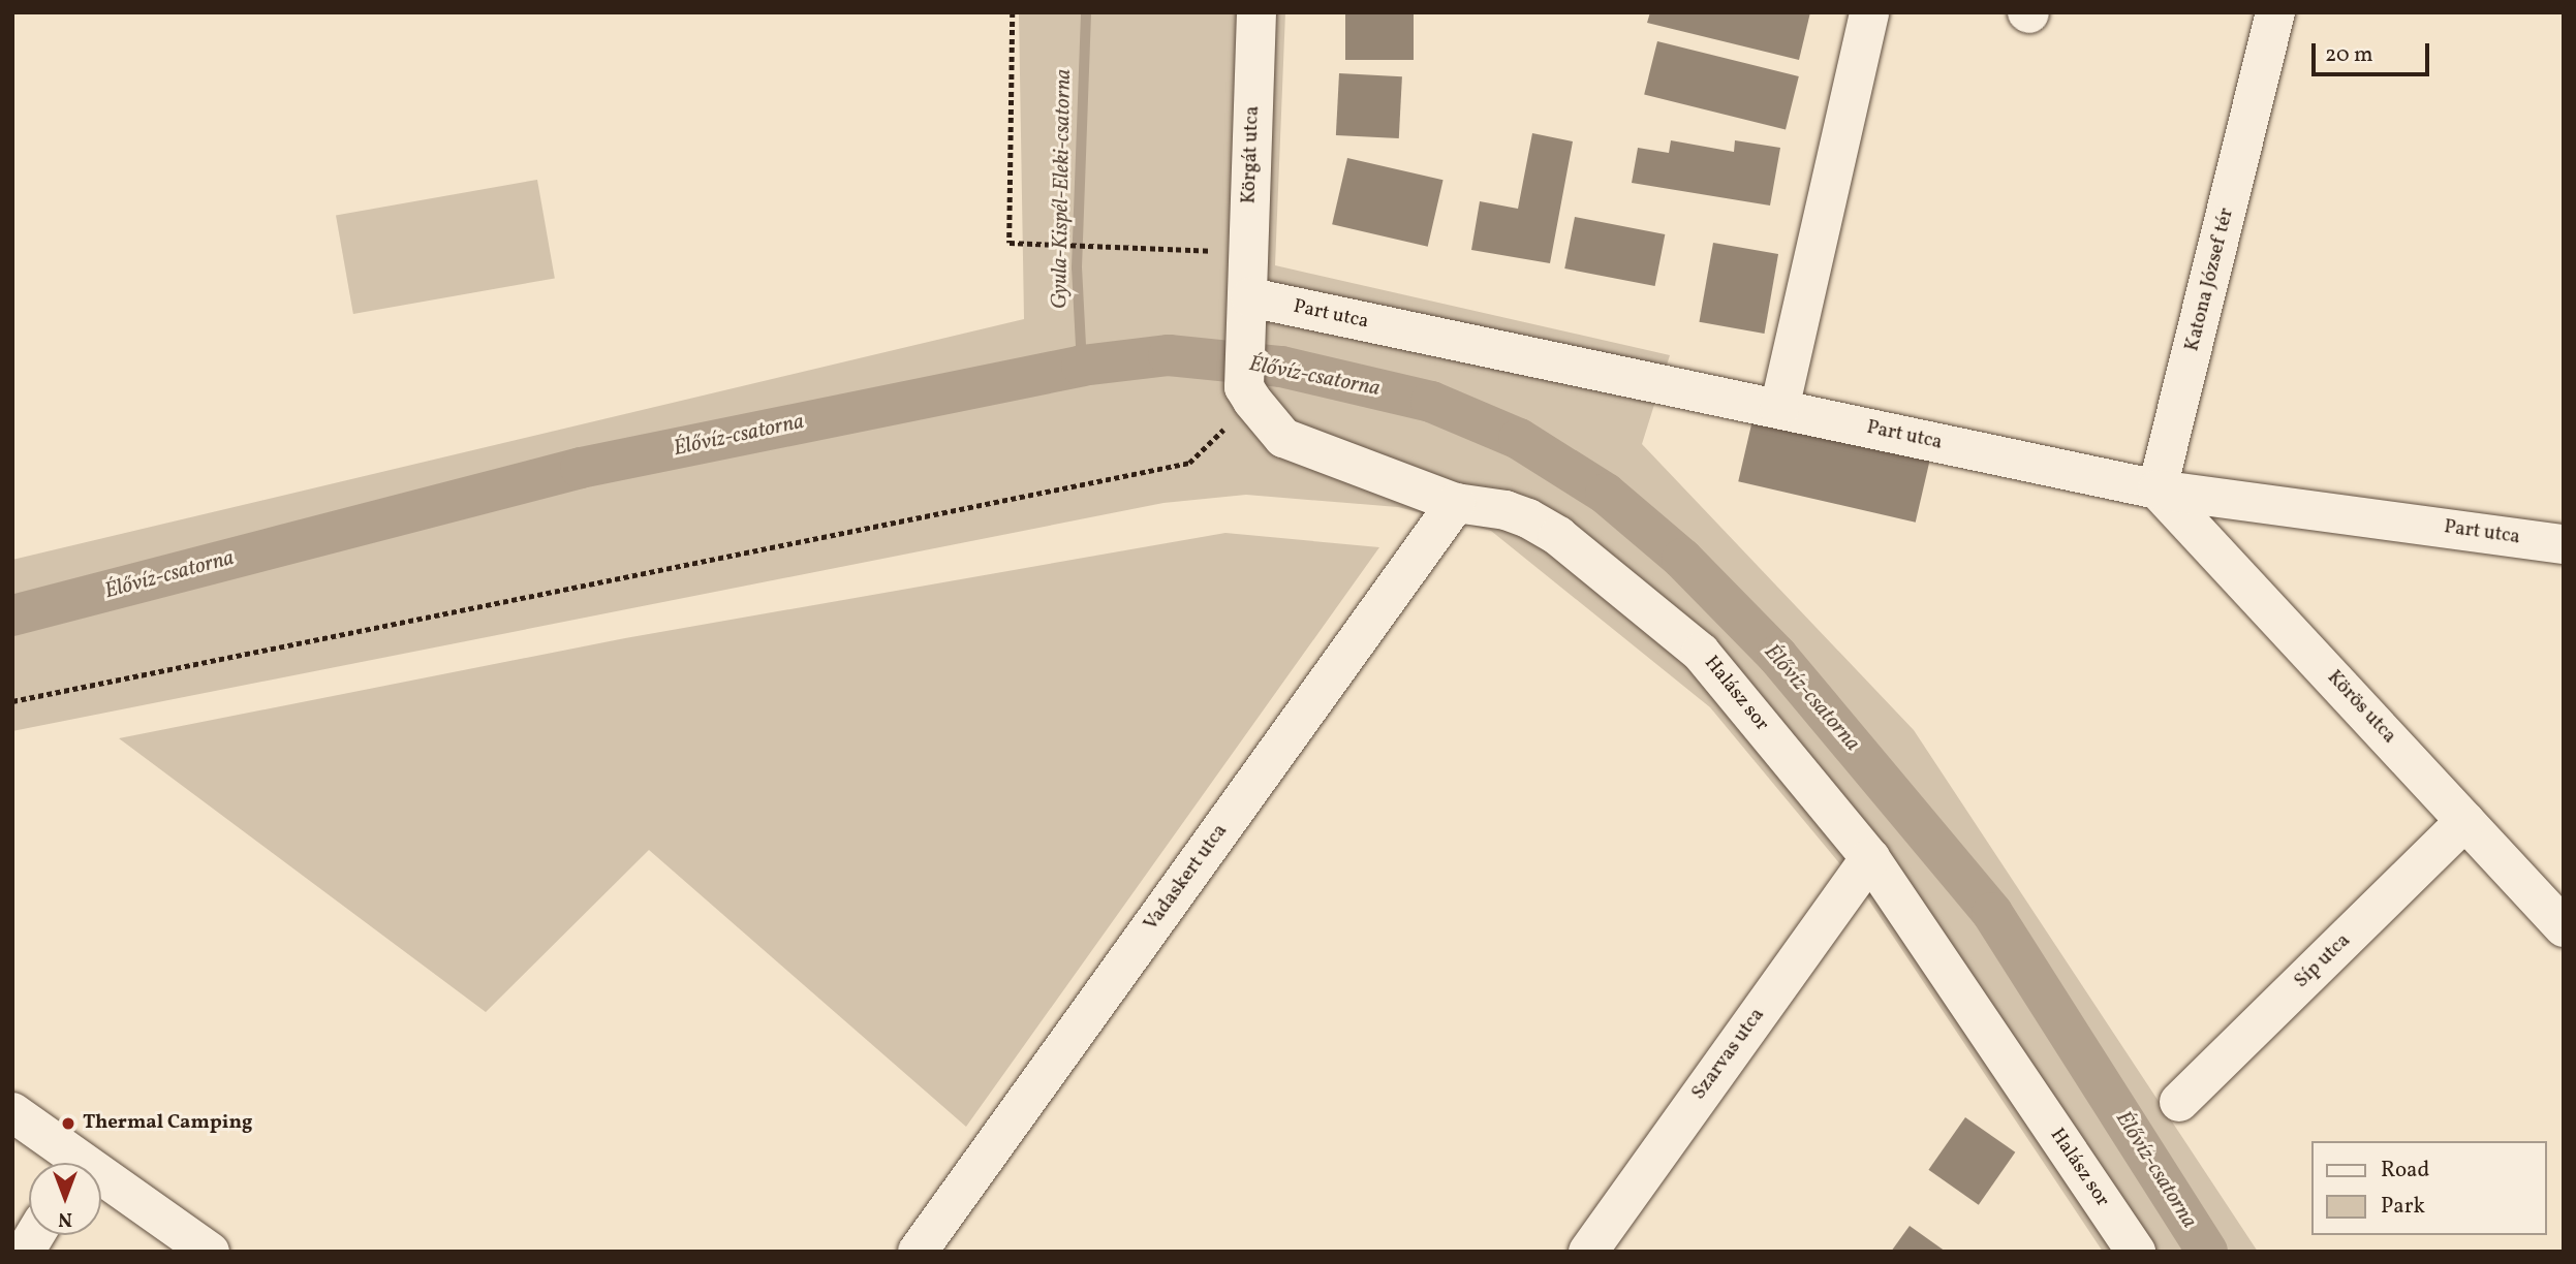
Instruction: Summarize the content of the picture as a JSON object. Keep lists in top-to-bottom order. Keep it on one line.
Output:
{"streets":{"street":["Körgát utca","Katona József tér","Part utca","Halász sor","Körös utca","Vadaskert utca","Síp utca","Szarvas utca"]},"crossings":[["Körgát utca","Part utca"],["Katona József tér","Part utca"],["Katona József tér","Körös utca"],["Part utca","Körös utca"],["Halász sor","Vadaskert utca"],["Halász sor","Szarvas utca"],["Körös utca","Síp utca"]],"water":["Gyula-Kispél-Eleki-csatorna","Élővíz-csatorna"],"places":["Thermal Camping"],"legend":["Road","Park"],"scale_bar":"20 m","north":"bottom"}
